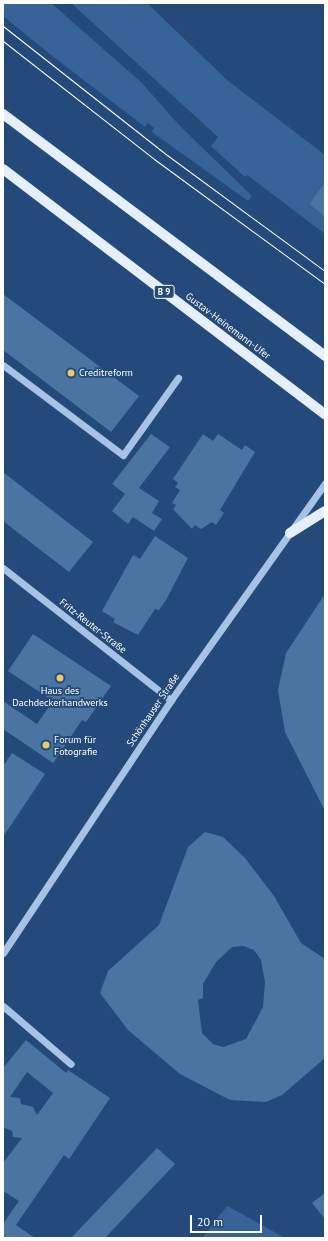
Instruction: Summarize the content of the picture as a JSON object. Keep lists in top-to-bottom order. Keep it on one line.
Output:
{"streets":{"main road":["B 9","Gustav-Heinemann-Ufer"],"street":["Fritz-Reuter-Straße","Schönhauser Straße"]},"crossings":[["Fritz-Reuter-Straße","Schönhauser Straße"]],"places":["Creditreform","Haus des Dachdeckerhandwerks","Forum für Fotografie"],"scale_bar":"20 m"}
